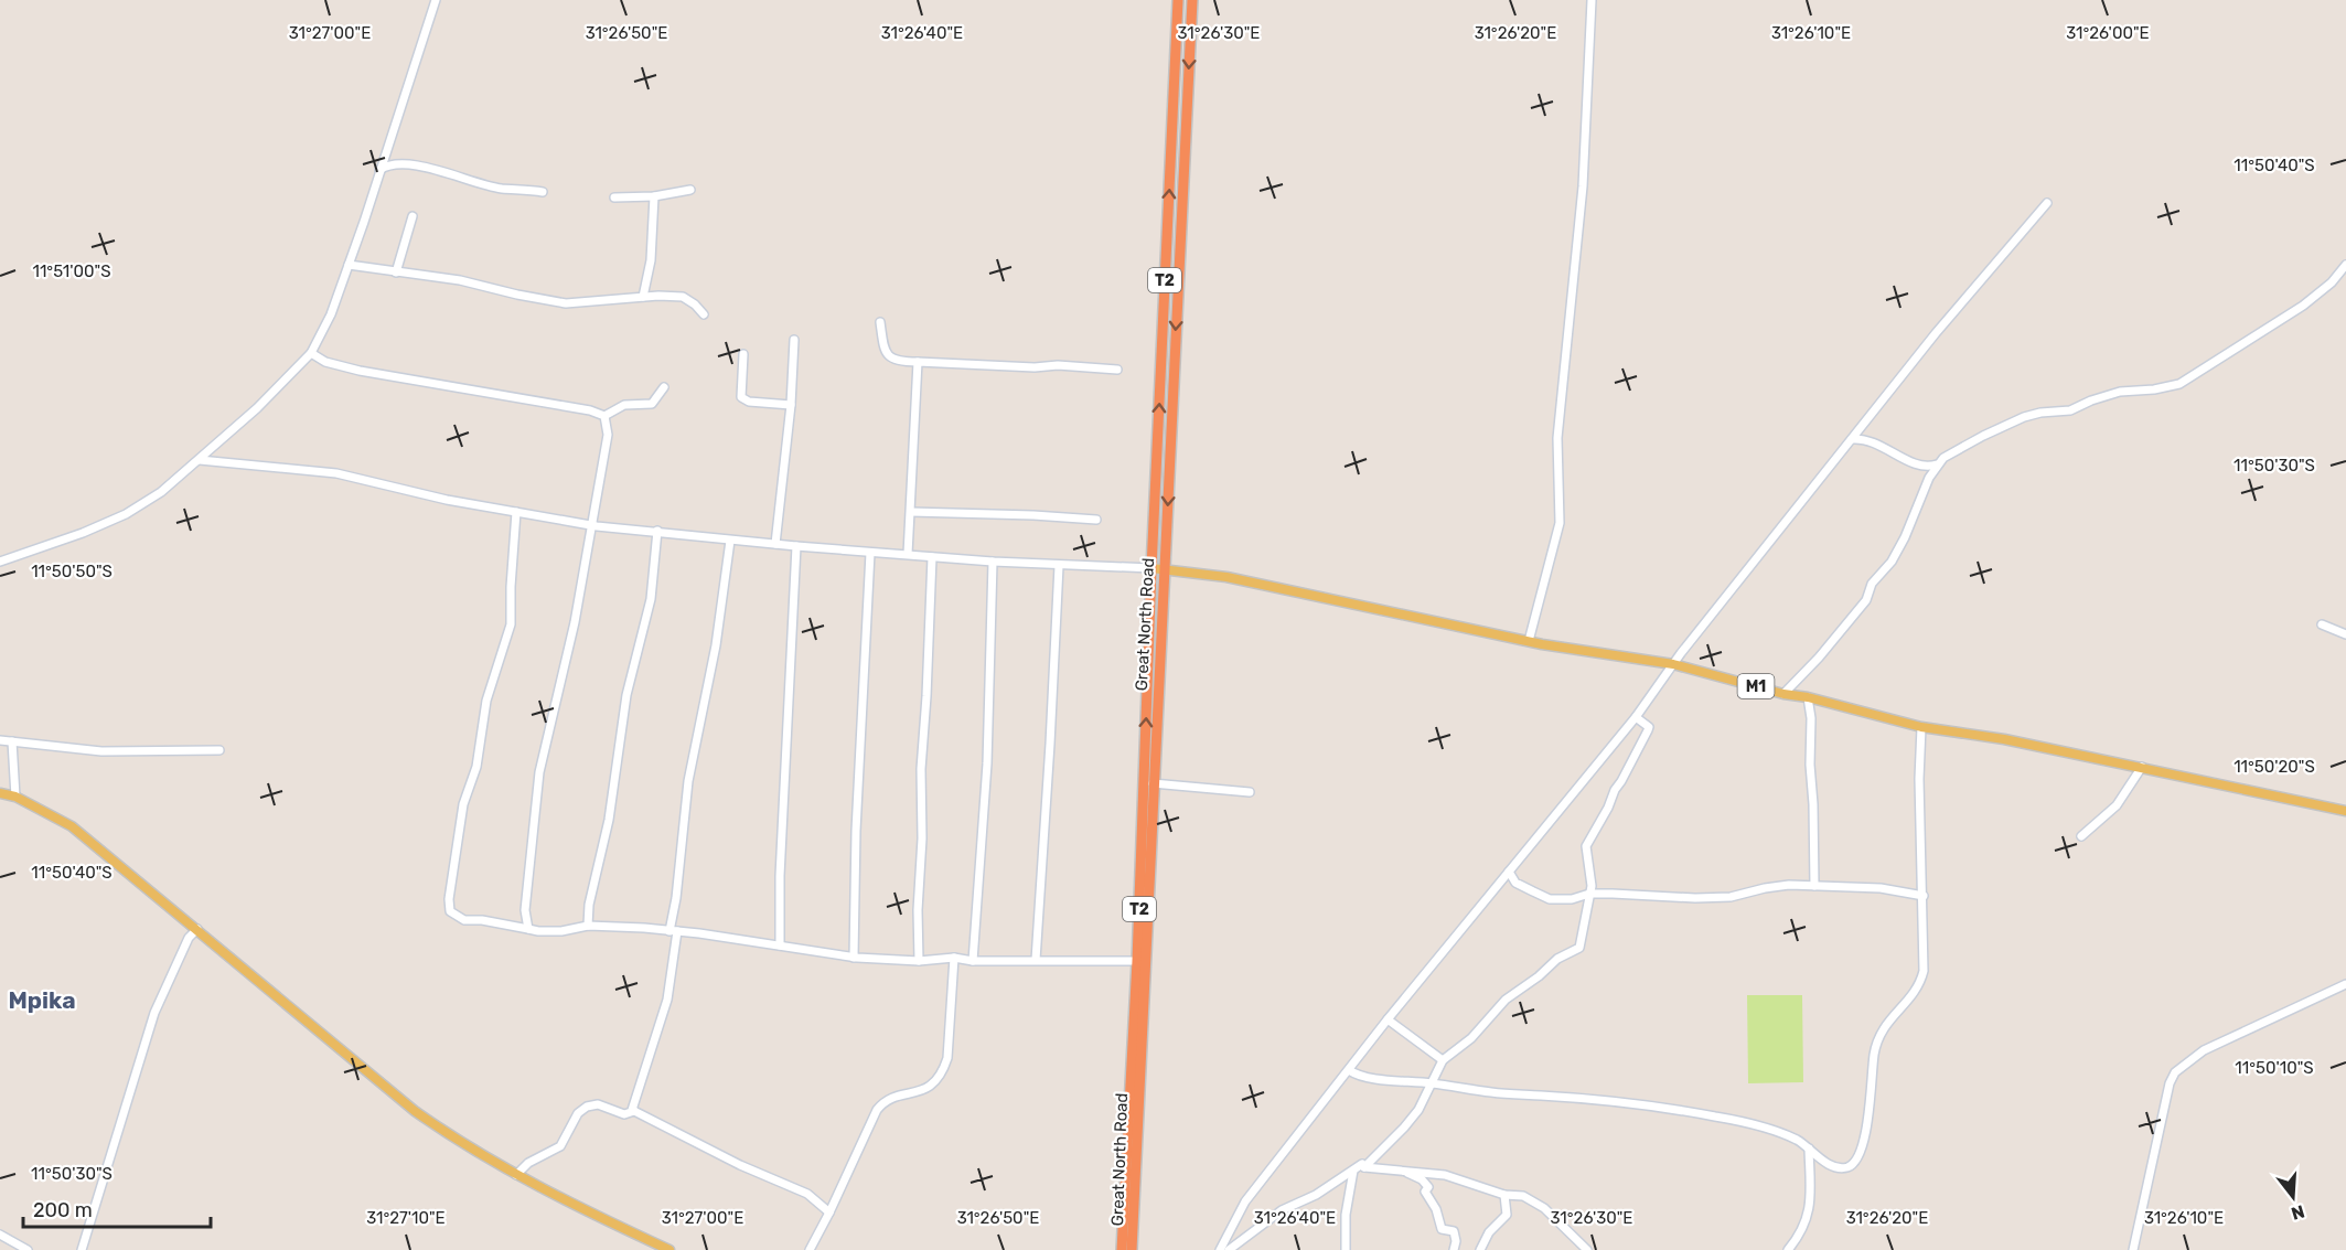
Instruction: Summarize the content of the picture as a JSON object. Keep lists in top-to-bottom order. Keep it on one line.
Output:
{"streets":{"highway":["T2","Great North Road"],"main road":["M1"]},"crossings":[["Great North Road","M1"]],"districts":["Mpika"],"scale_bar":"200 m","north":"bottom","coordinates":["31°27'00\"E","31°26'50\"E","31°26'40\"E","31°26'30\"E","31°26'20\"E","31°26'10\"E","31°26'00\"E","11°50'40\"S","11°51'00\"S","11°50'30\"S","11°50'50\"S","11°50'20\"S","11°50'10\"S","31°27'10\"E"]}
